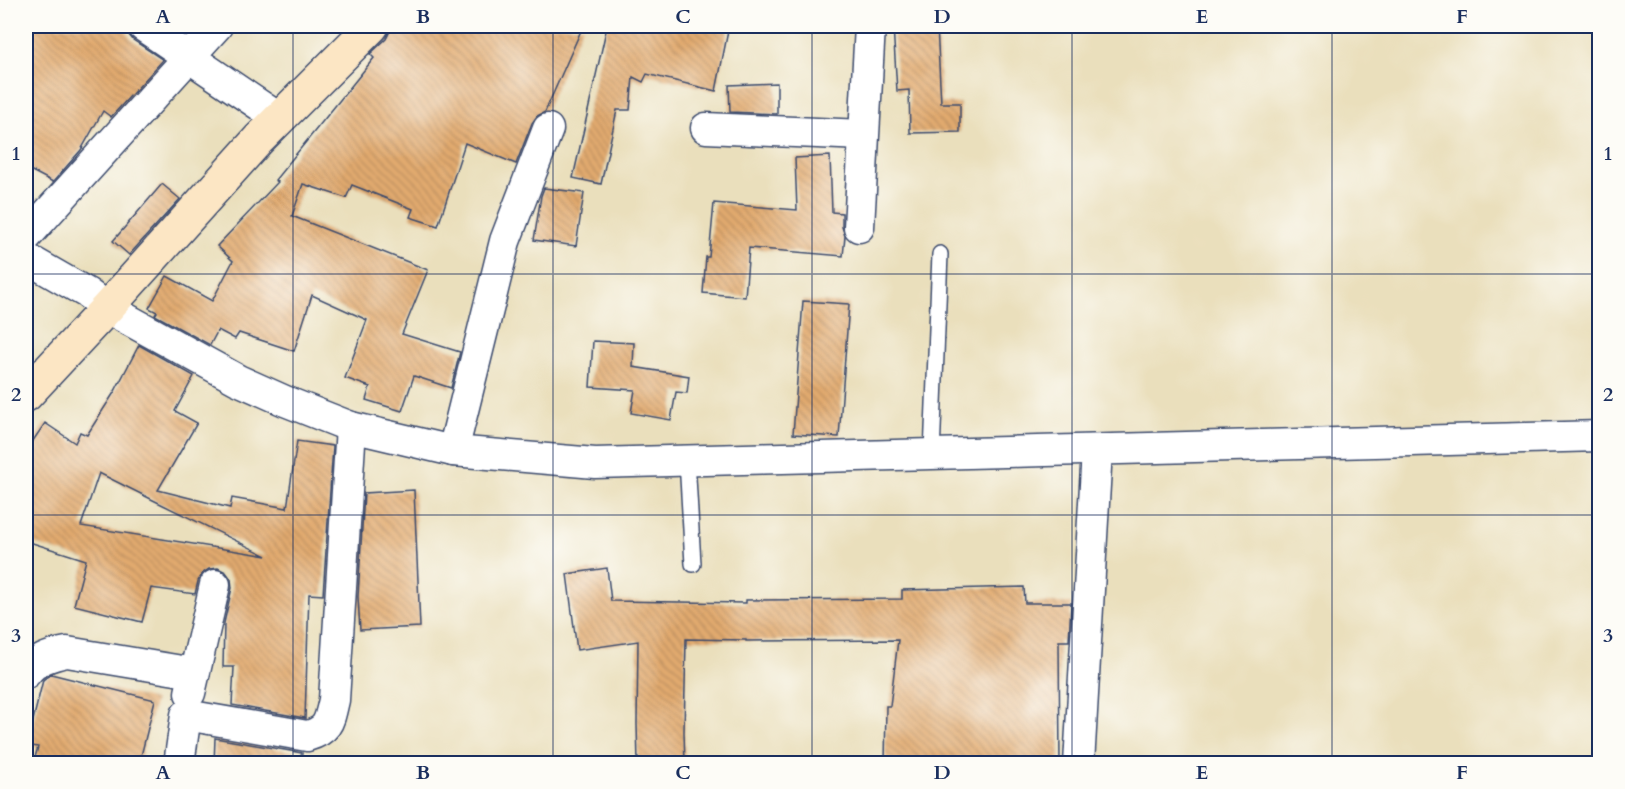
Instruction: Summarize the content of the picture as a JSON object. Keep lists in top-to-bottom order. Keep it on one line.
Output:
{"grid":{"columns":["A","B","C","D","E","F"],"rows":["1","2","3"]}}
